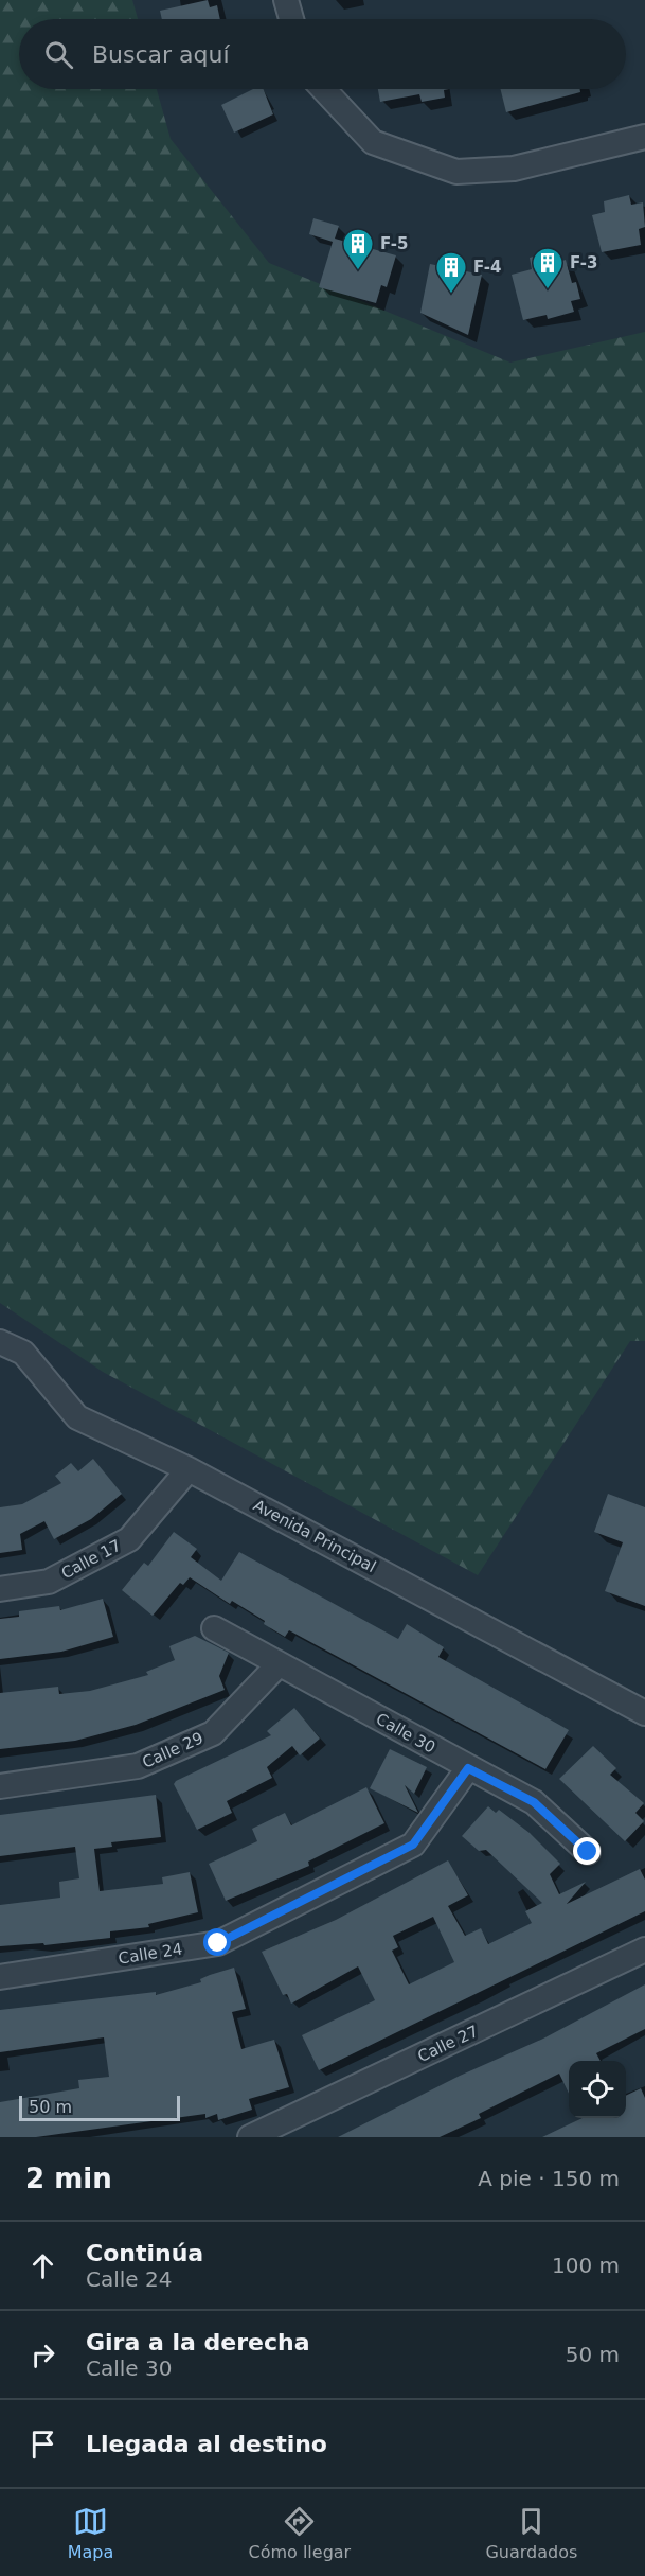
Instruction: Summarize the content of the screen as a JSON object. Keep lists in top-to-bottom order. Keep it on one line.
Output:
{"streets":{"street":["Avenida Principal","Calle 17","Calle 30","Calle 29","Calle 24","Calle 27"]},"crossings":[["Avenida Principal","Calle 17"],["Calle 30","Calle 29"],["Calle 30","Calle 24"]],"places":{"building":["F-5","F-3","F-4"]},"scale_bar":"50 m","page":{"search":"Buscar aquí","scale":"50 m","heading":["2 min","A pie · 150 m"],"list":[["Continúa","Calle 24","100 m"],["Gira a la derecha","Calle 30","50 m"],"Llegada al destino"],"nav":["Mapa","Cómo llegar","Guardados"]}}
